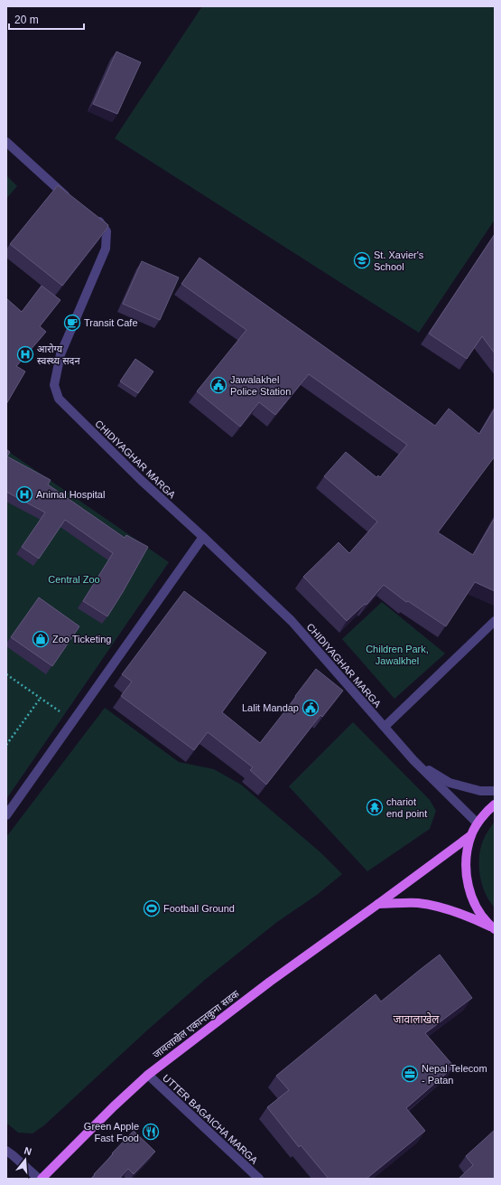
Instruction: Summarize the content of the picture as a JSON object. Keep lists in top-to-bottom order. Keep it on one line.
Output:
{"streets":{"main road":["जावलाखेल एकान्तकुना सडक"],"street":["CHIDIYAGHAR MARGA","UTTER BAGAICHA MARGA"]},"crossings":[["जावलाखेल एकान्तकुना सडक","UTTER BAGAICHA MARGA"]],"districts":["जावालाखेल"],"parks":["Central Zoo","Children Park, Jawalkhel"],"places":{"school or university":["St. Xavier's School"],"cafe":["Transit Cafe"],"hospital":["आरोग्य स्वस्थ्य सदन","Animal Hospital"],"public building":["Jawalakhel Police Station","Lalit Mandap"],"shop":["Zoo Ticketing"],"temple":["chariot end point"],"sports":["Football Ground"],"office":["Nepal Telecom - Patan"],"restaurant":["Green Apple Fast Food"]},"scale_bar":"20 m","north":"top"}
